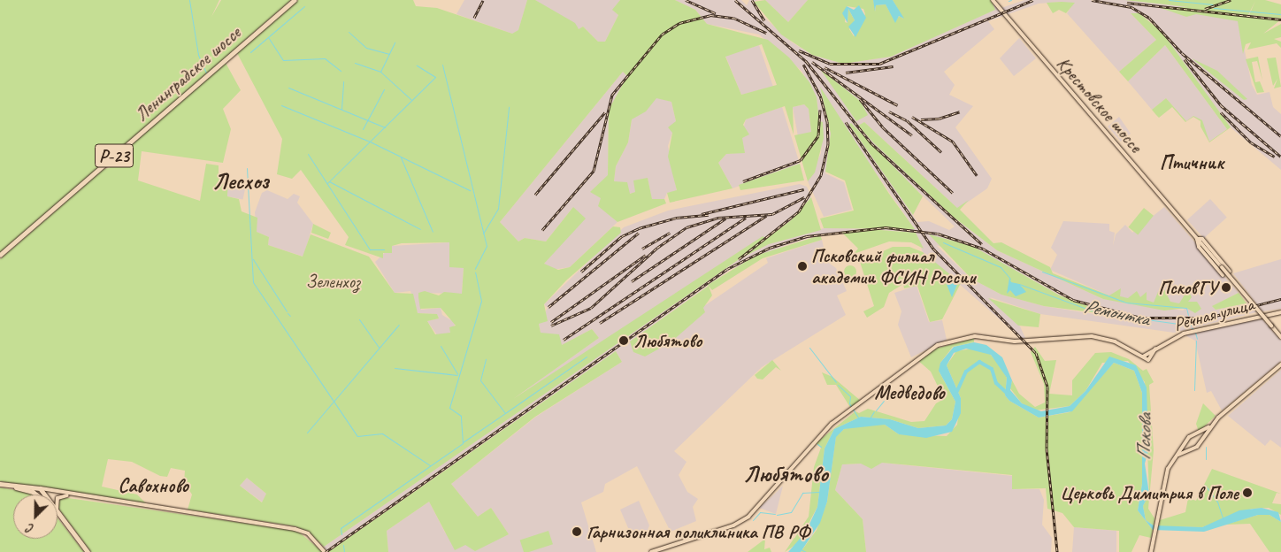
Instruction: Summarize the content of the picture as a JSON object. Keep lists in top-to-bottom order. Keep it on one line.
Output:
{"streets":{"highway":["Ленинградское шоссе","Р-23"],"main road":["Крестовское шоссе","Речная улица"]},"districts":["Птичник","Лесхоз","Медведово","Любятово","Савохново"],"water":["Ремонтка","Пскова"],"parks":["Зеленхоз"],"places":["Псковский филиал академии ФСИН России","ПсковГУ","Любятово","Церковь Димитрия в Поле","Гарнизонная поликлиника ПВ РФ"],"north":"bottom left"}
